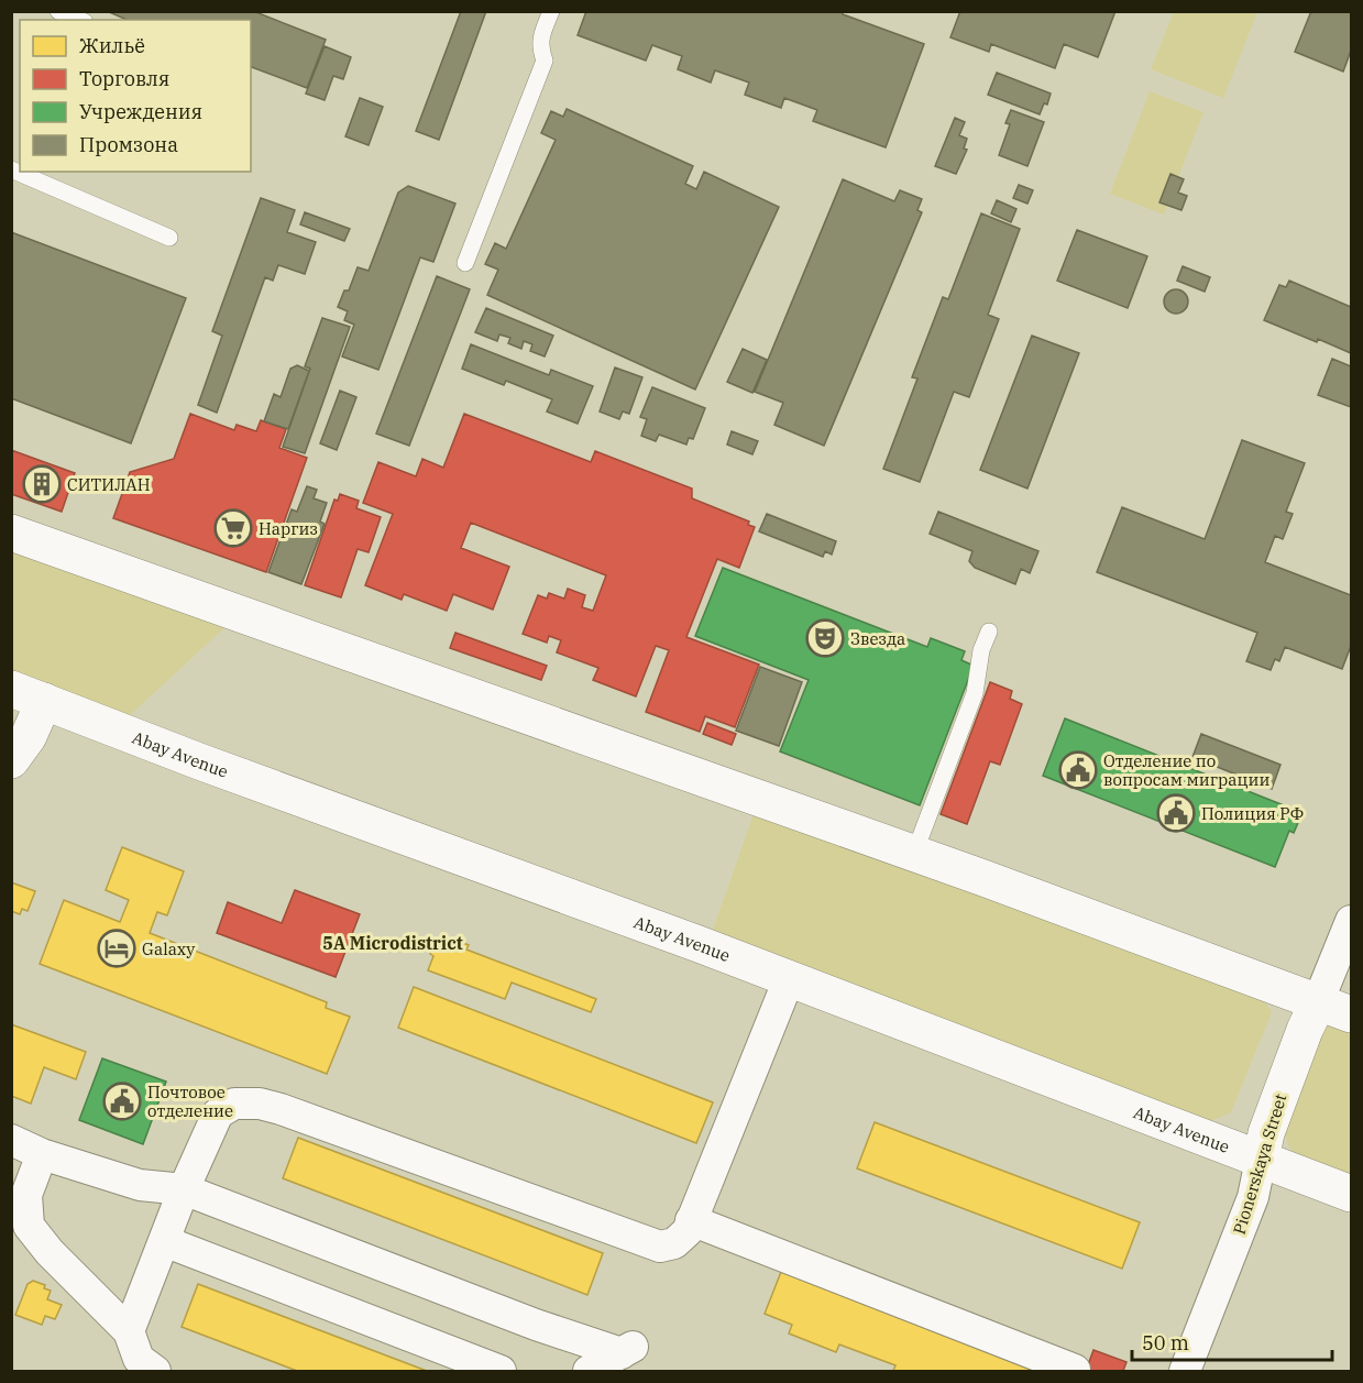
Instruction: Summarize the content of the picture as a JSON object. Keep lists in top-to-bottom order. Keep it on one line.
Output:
{"streets":{"main road":["Abay Avenue","Pionerskaya Street"]},"crossings":[["Abay Avenue","Pionerskaya Street"]],"districts":["5A Microdistrict"],"places":{"building":["СИТИЛАН"],"supermarket":["Наргиз"],"theatre":["Звезда"],"public building":["Отделение по вопросам миграции","Полиция РФ","Почтовое отделение"],"hotel":["Galaxy"]},"legend":["Жильё","Торговля","Учреждения","Промзона"],"scale_bar":"50 m"}
